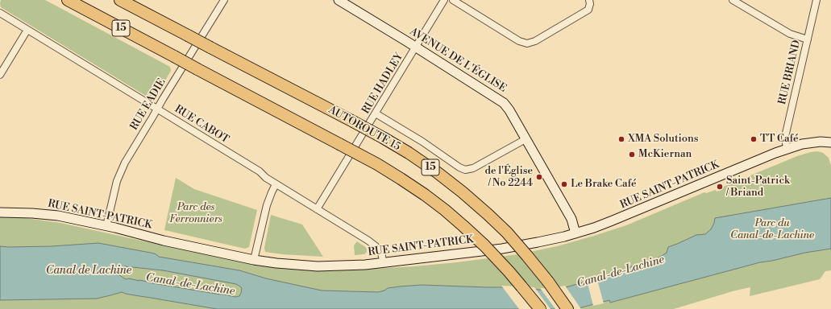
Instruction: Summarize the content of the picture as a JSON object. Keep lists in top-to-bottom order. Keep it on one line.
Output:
{"streets":{"highway":["15","AUTOROUTE 15"],"main road":["AVENUE DE L'ÉGLISE","RUE SAINT-PATRICK"],"street":["RUE BRIAND","RUE HADLEY","RUE EADIE","RUE CABOT"]},"crossings":[["AVENUE DE L'ÉGLISE","RUE HADLEY"],["AVENUE DE L'ÉGLISE","RUE SAINT-PATRICK"],["RUE BRIAND","RUE SAINT-PATRICK"],["RUE HADLEY","RUE CABOT"],["RUE EADIE","RUE CABOT"],["RUE EADIE","RUE SAINT-PATRICK"],["RUE CABOT","RUE SAINT-PATRICK"]],"water":["Canal de Lachine","Canal-de-Lachine"],"parks":["Parc des Ferronniers","Parc du Canal-de-Lachine"],"places":["XMA Solutions","TT Café","McKiernan","de l'Église / No 2244","Le Brake Café","Saint-Patrick / Briand"]}
